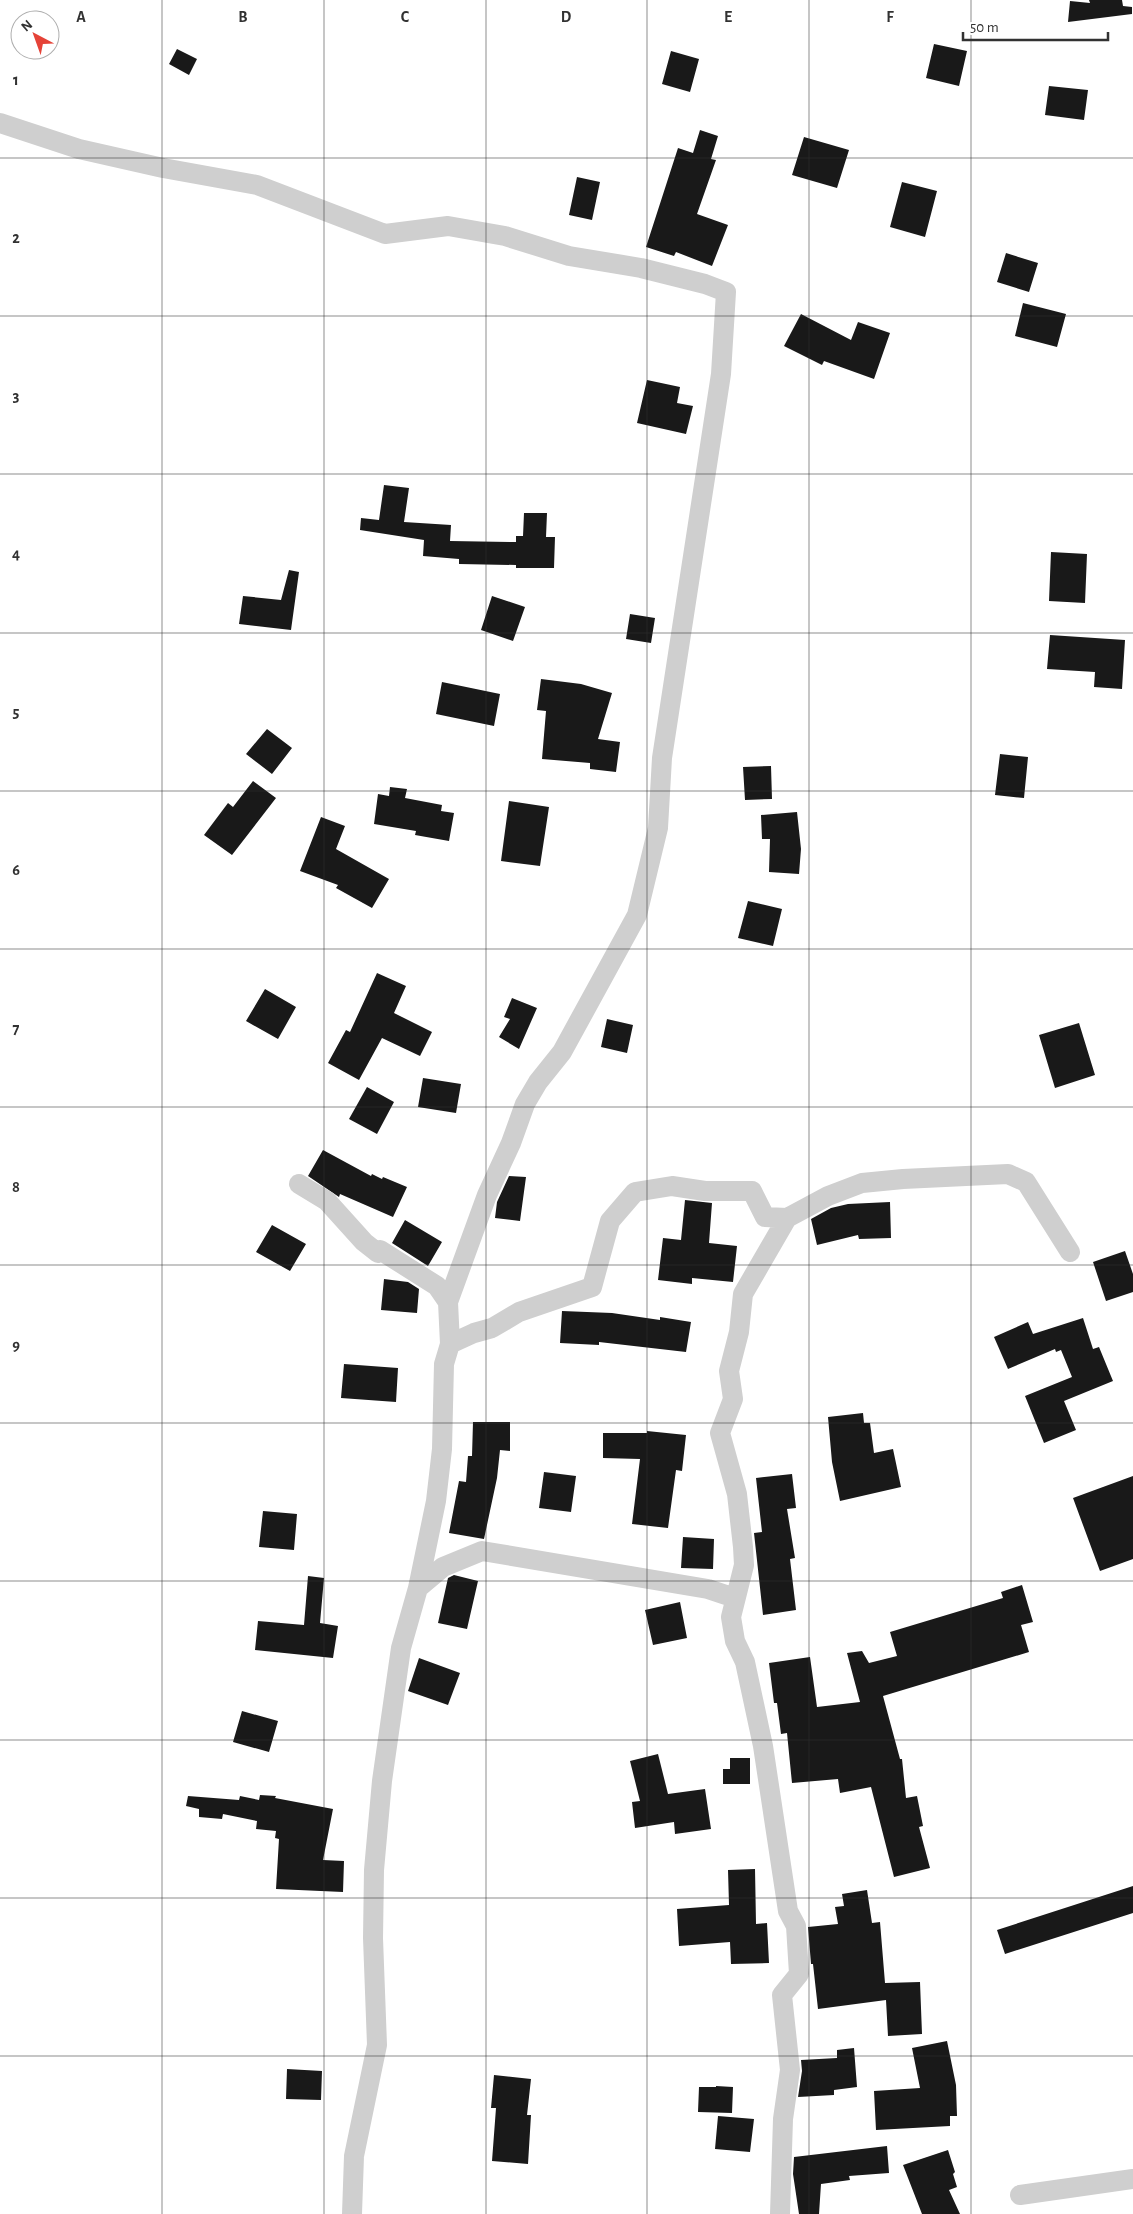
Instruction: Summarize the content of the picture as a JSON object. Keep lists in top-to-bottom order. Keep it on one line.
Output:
{"scale_bar":"50 m","north":"top left","grid":{"columns":["A","B","C","D","E","F"],"rows":["1","2","3","4","5","6","7","8","9"]}}
